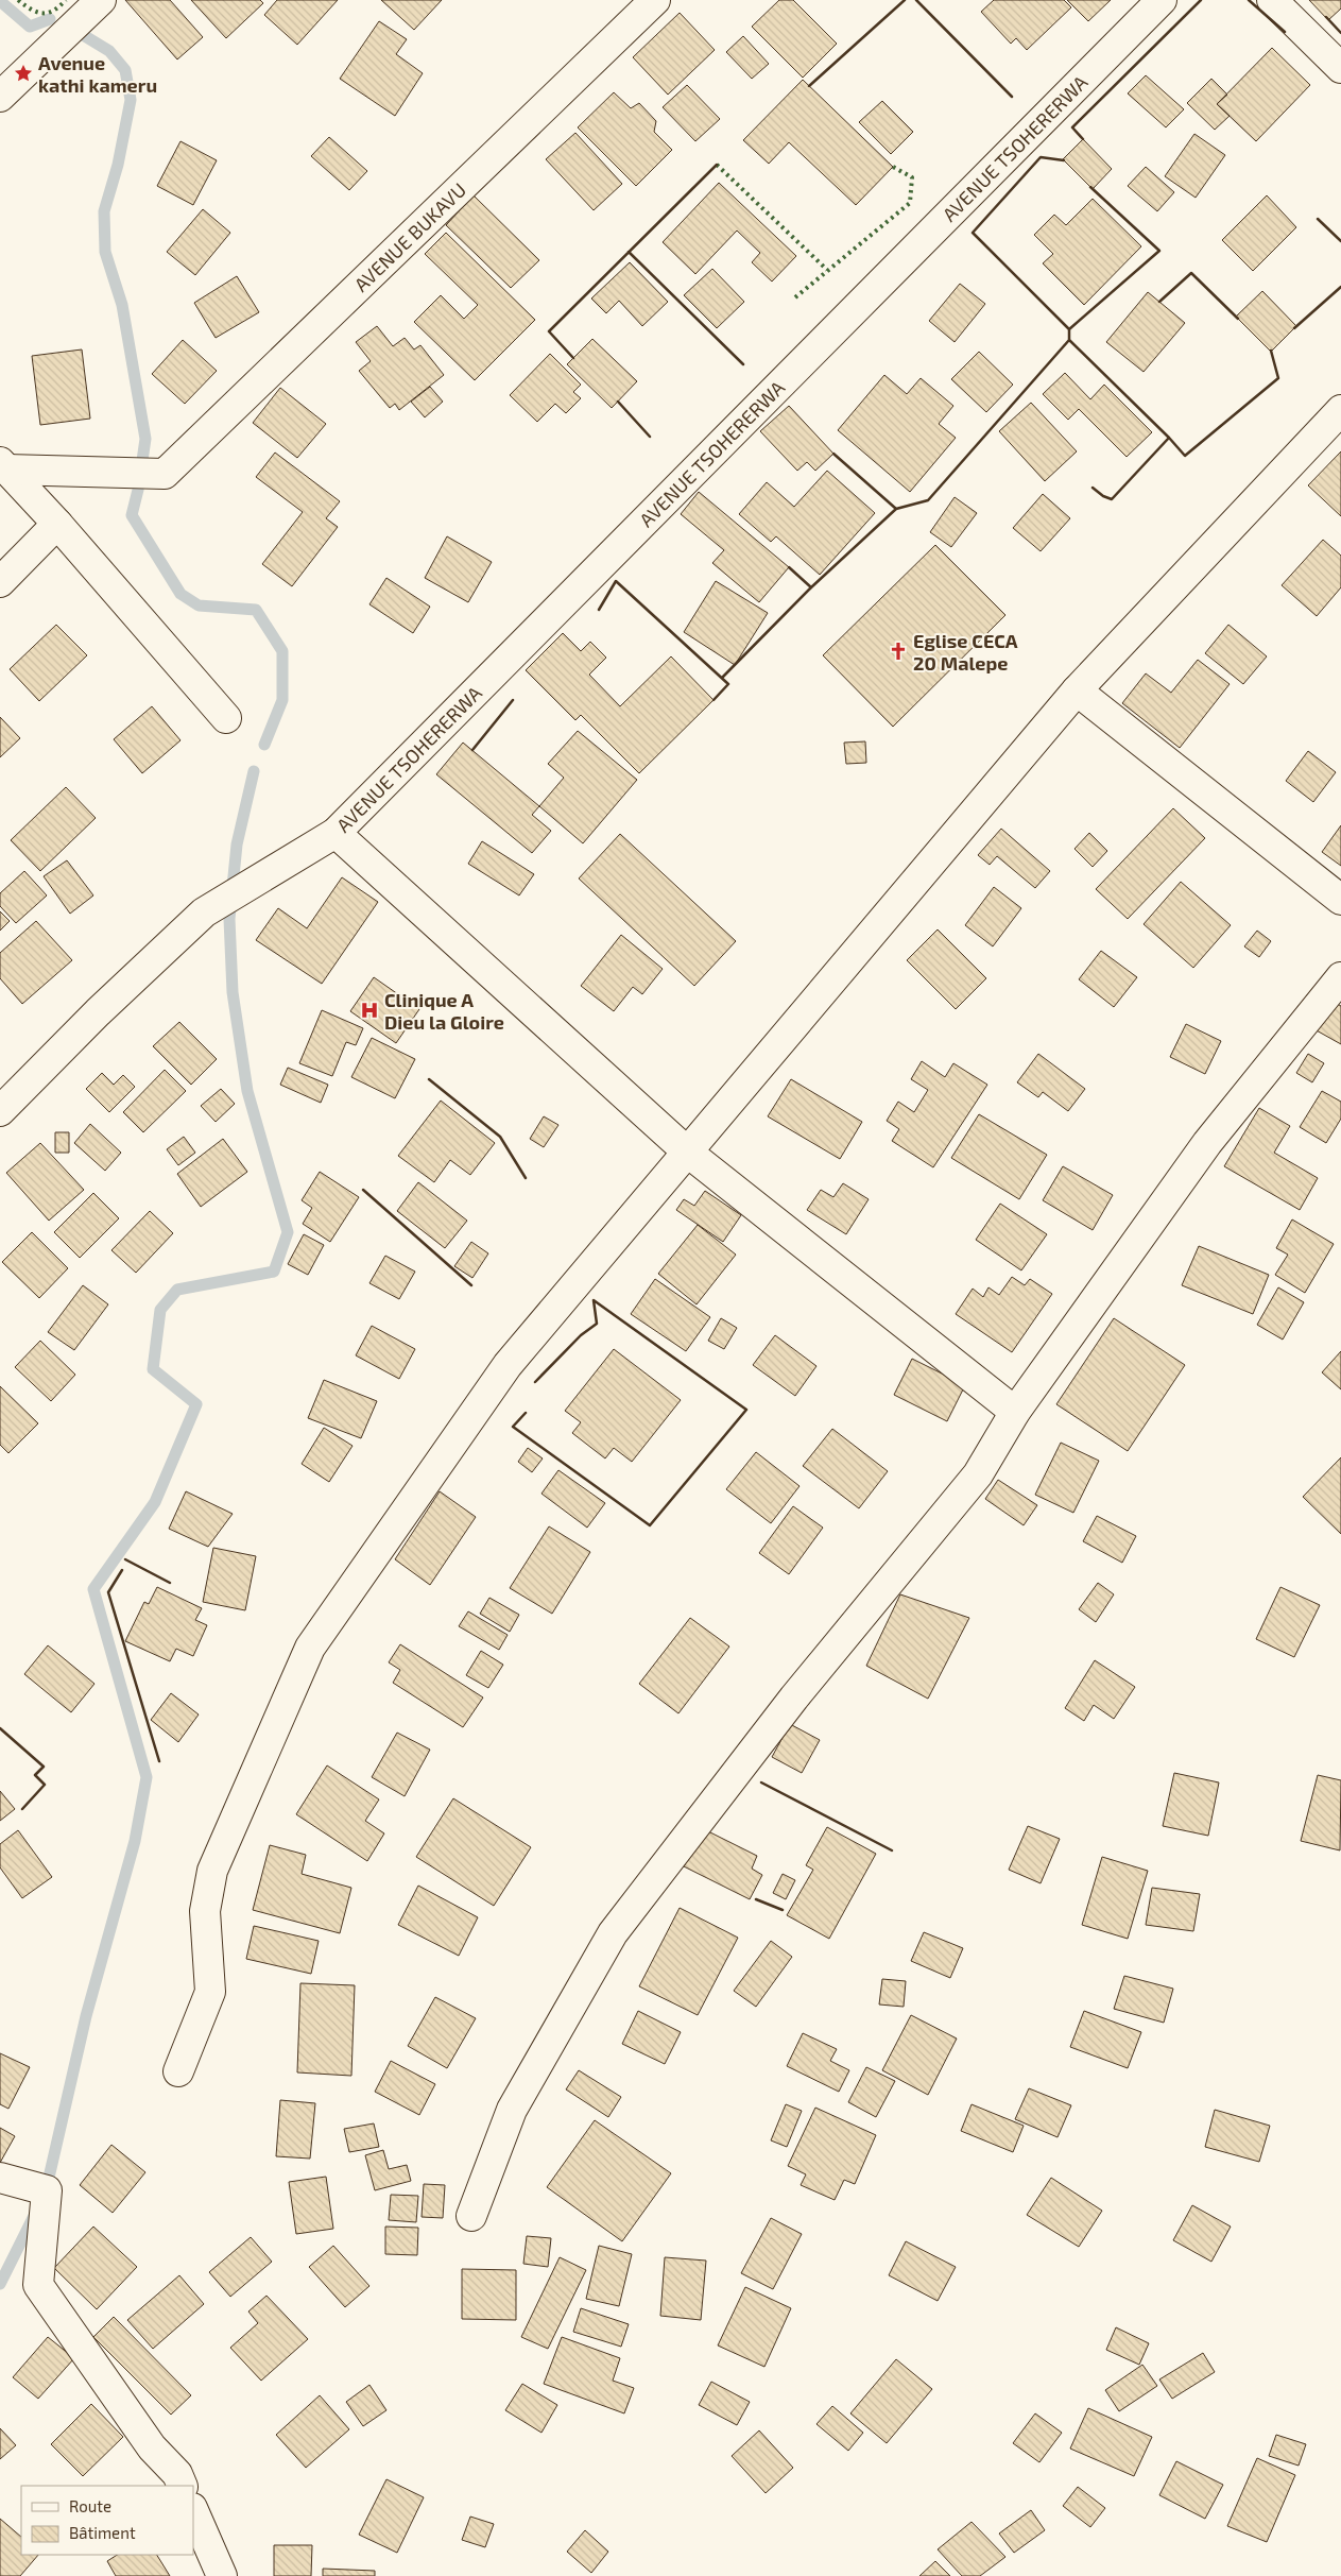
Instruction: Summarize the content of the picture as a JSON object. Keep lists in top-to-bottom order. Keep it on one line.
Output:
{"streets":{"street":["AVENUE TSOHERERWA","AVENUE BUKAVU"]},"places":{"place":["Avenue kathi kameru"],"church":["Eglise CECA 20 Malepe"],"hospital":["Clinique A Dieu la Gloire"]},"legend":["Route","Bâtiment"]}
